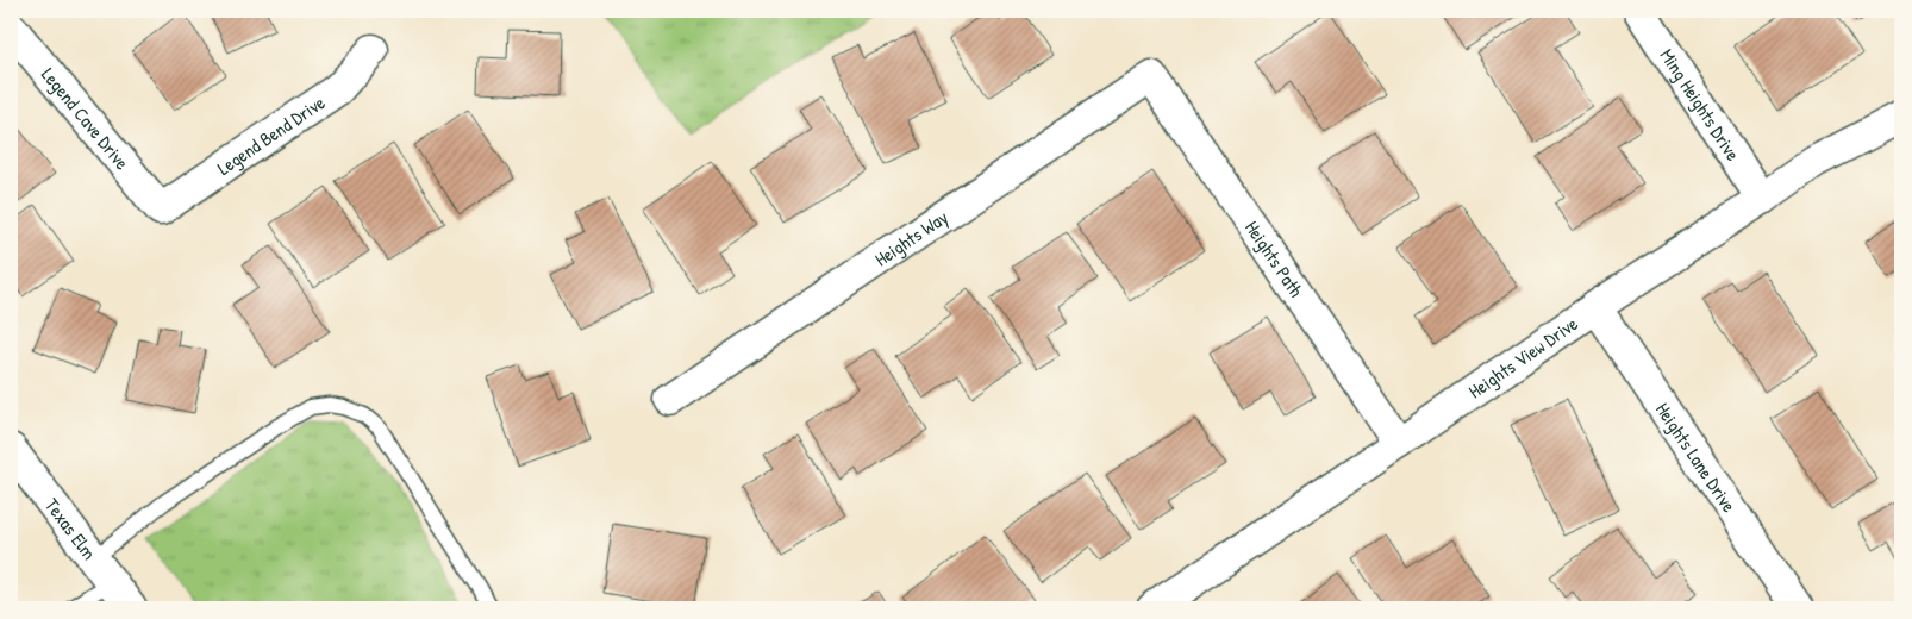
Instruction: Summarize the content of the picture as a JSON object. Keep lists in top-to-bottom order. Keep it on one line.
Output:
{"streets":{"street":["Ming Heights Drive","Legend Cave Drive","Legend Bend Drive","Heights Way","Heights Path","Heights View Drive","Heights Lane Drive","Texas Elm"]},"crossings":[["Ming Heights Drive","Heights View Drive"],["Legend Cave Drive","Legend Bend Drive"],["Heights Way","Heights Path"],["Heights Path","Heights View Drive"],["Heights View Drive","Heights Lane Drive"]]}
